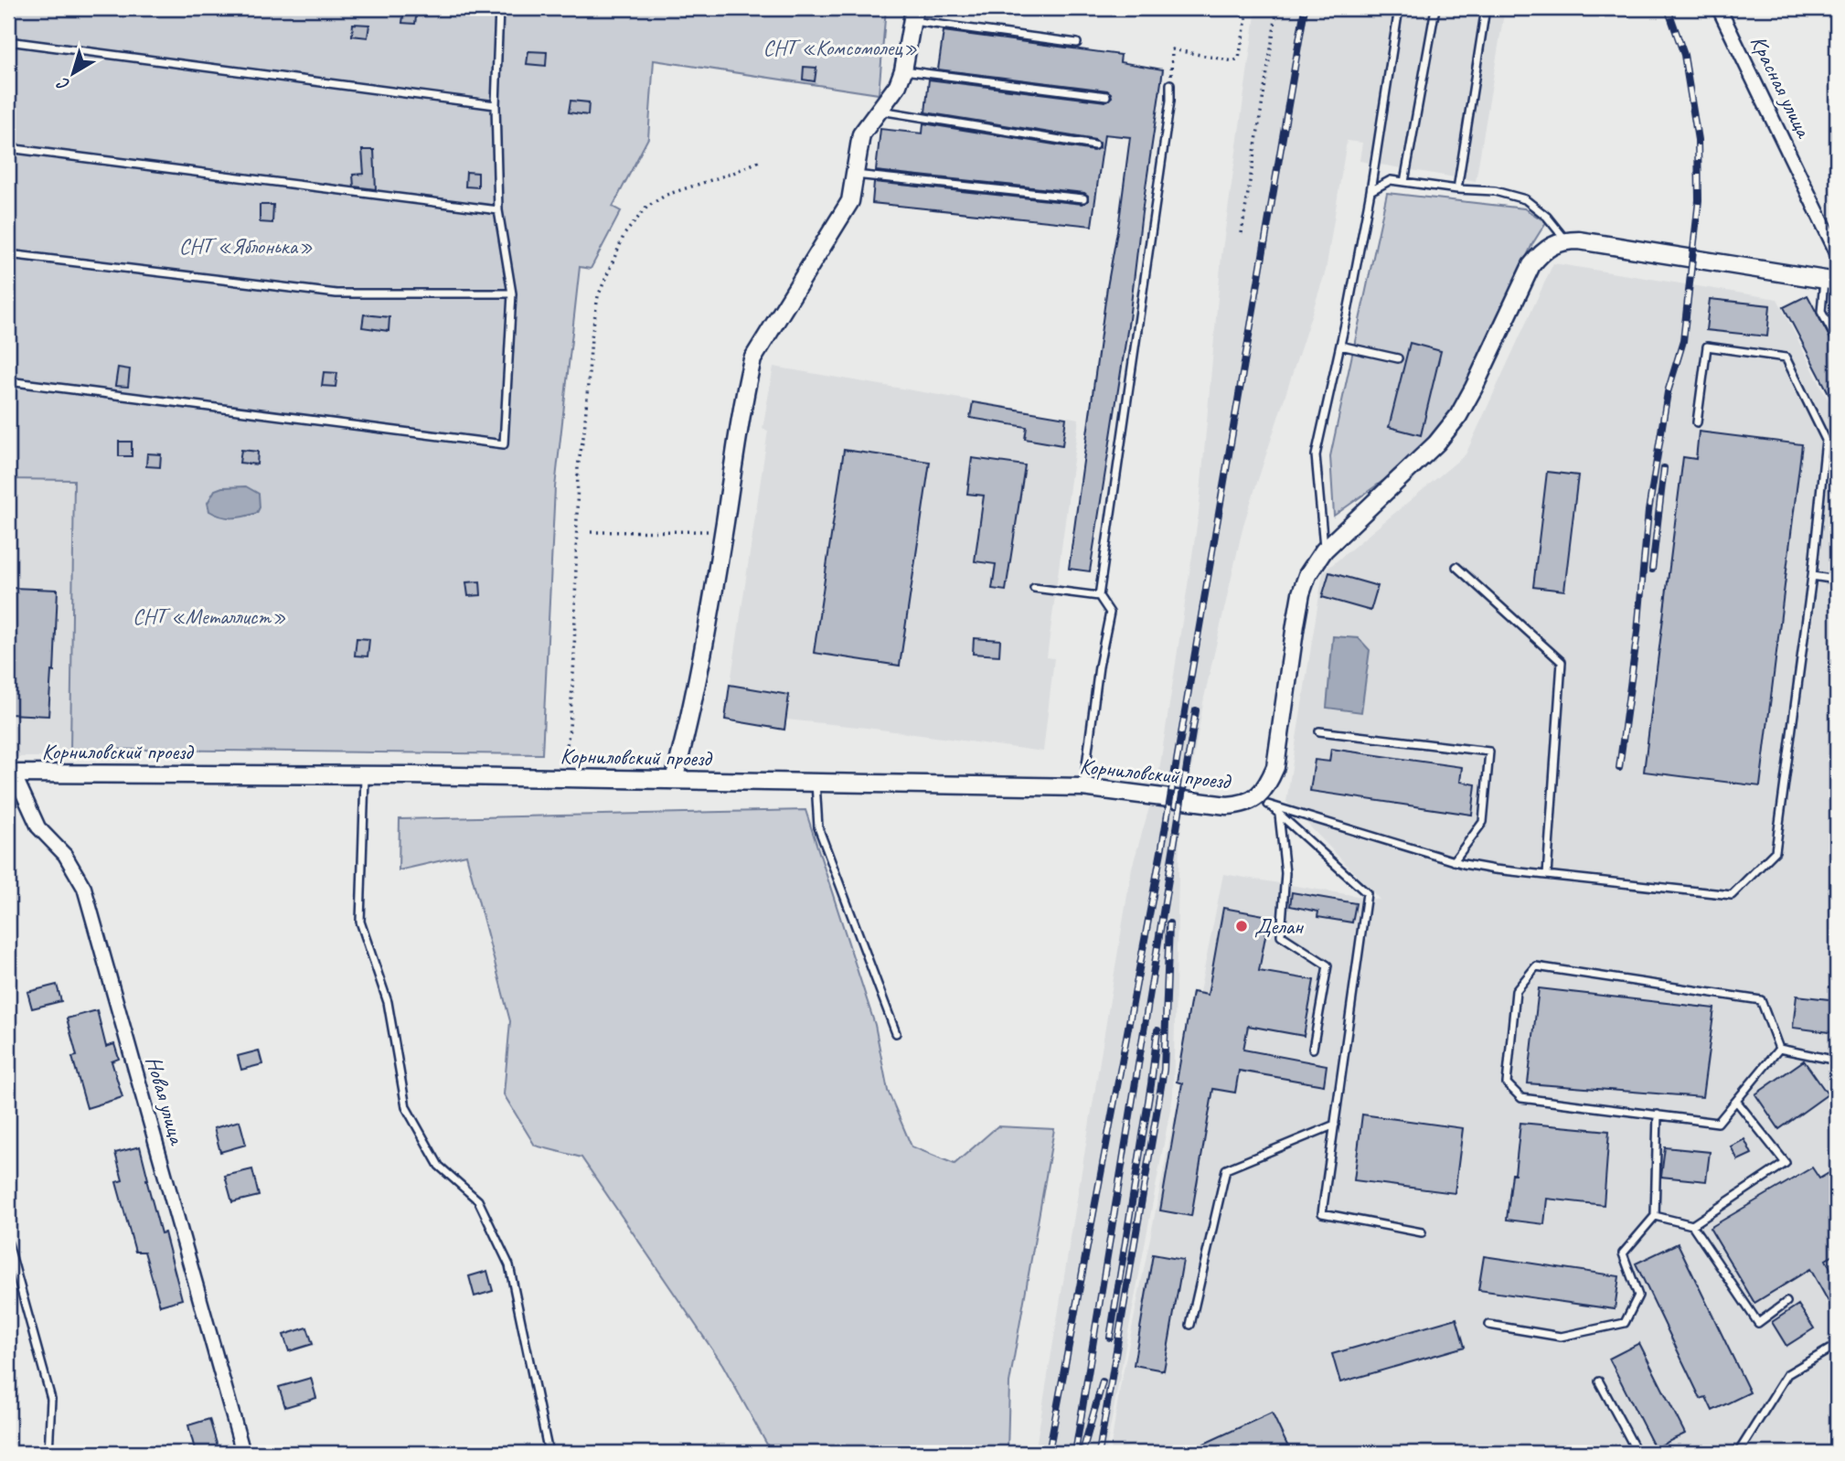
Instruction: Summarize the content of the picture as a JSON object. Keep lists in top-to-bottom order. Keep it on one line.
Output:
{"streets":{"street":["Красная улица","Корниловский проезд","Новая улица"]},"crossings":[["Корниловский проезд","Новая улица"]],"parks":["СНТ «Комсомолец»","СНТ «Яблонька»","СНТ «Металлист»"],"places":["Делан"],"north":"bottom left"}
